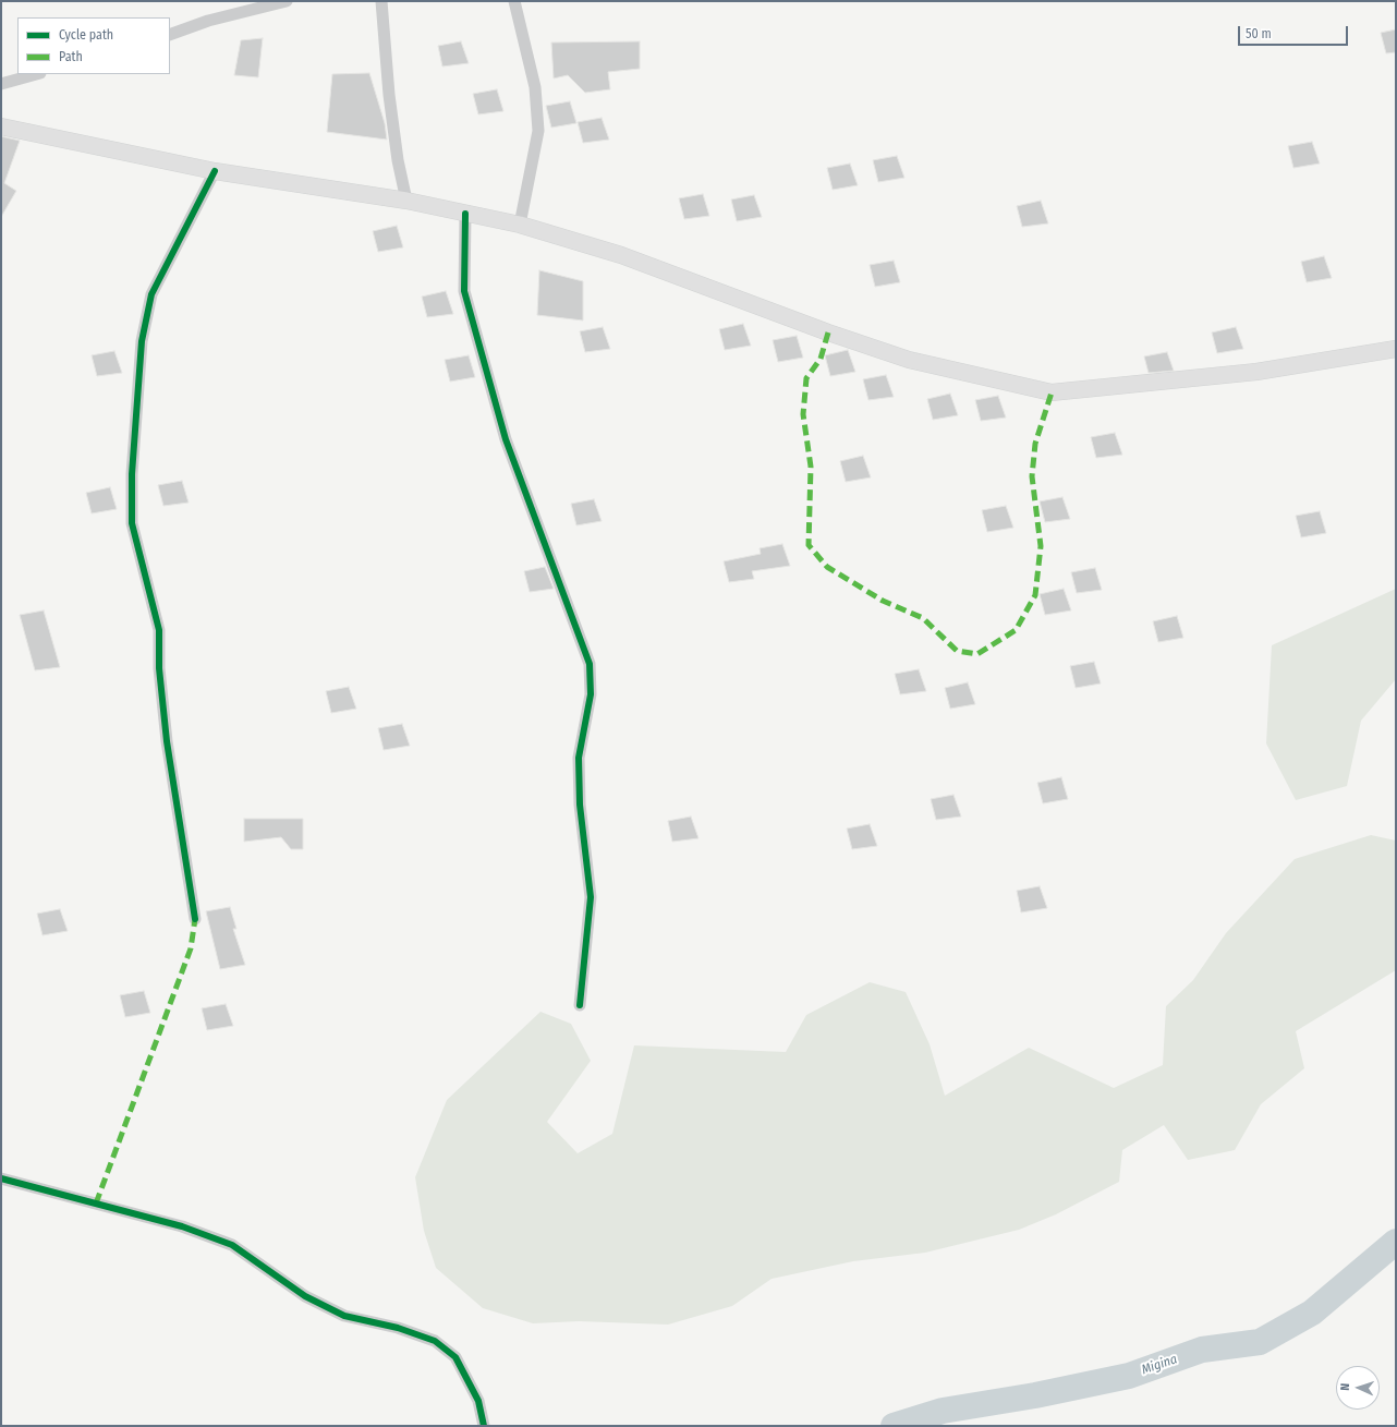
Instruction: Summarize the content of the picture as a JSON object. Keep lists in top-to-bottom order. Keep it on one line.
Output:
{"water":["Migina"],"legend":["Cycle path","Path"],"scale_bar":"50 m","north":"left"}
